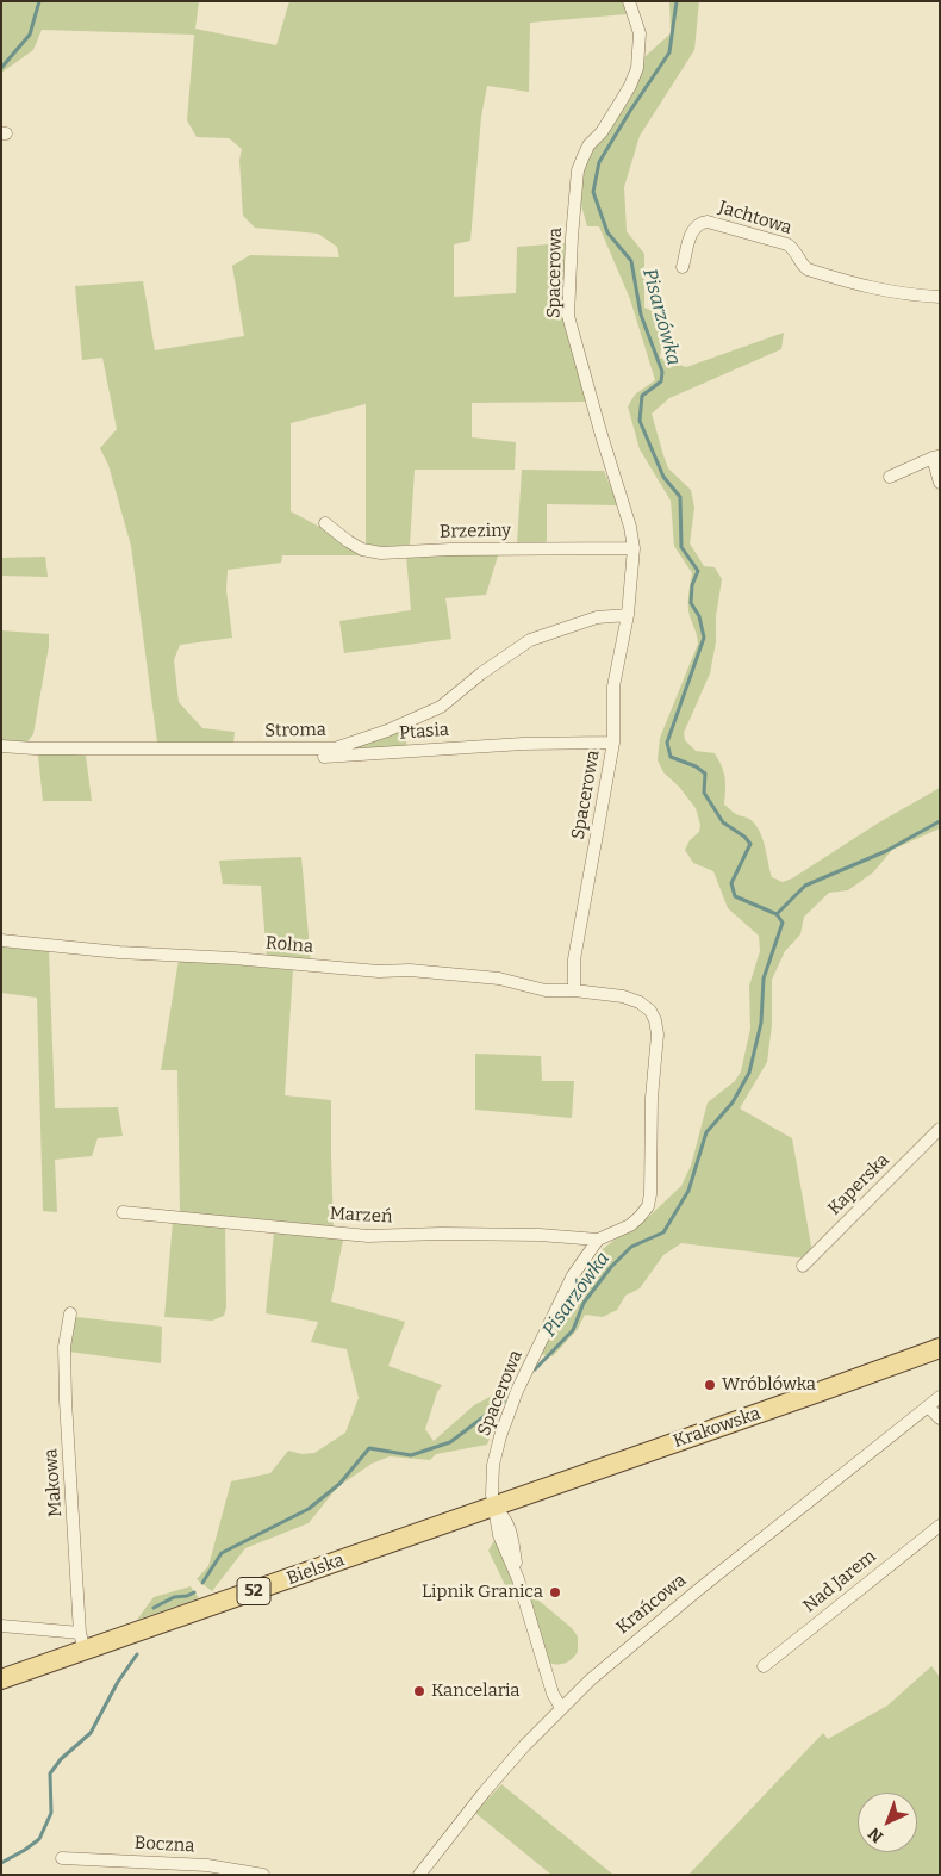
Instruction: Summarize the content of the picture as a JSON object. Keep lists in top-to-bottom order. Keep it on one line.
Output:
{"streets":{"main road":["Krakowska","Bielska","52"],"street":["Jachtowa","Spacerowa","Brzeziny","Stroma","Ptasia","Rolna","Kaperska","Marzeń","Makowa","Nad Jarem","Krańcowa","Boczna"]},"crossings":[["Spacerowa","Brzeziny"],["Spacerowa","Stroma"],["Spacerowa","Ptasia"],["Spacerowa","Rolna"],["Spacerowa","Marzeń"],["Spacerowa","Krakowska"],["Spacerowa","Bielska"],["Spacerowa","Krańcowa"],["Krakowska","Bielska"],["Makowa","Bielska"]],"water":["Pisarzówka"],"places":["Wróblówka","Lipnik Granica","Kancelaria"],"north":"bottom left"}
